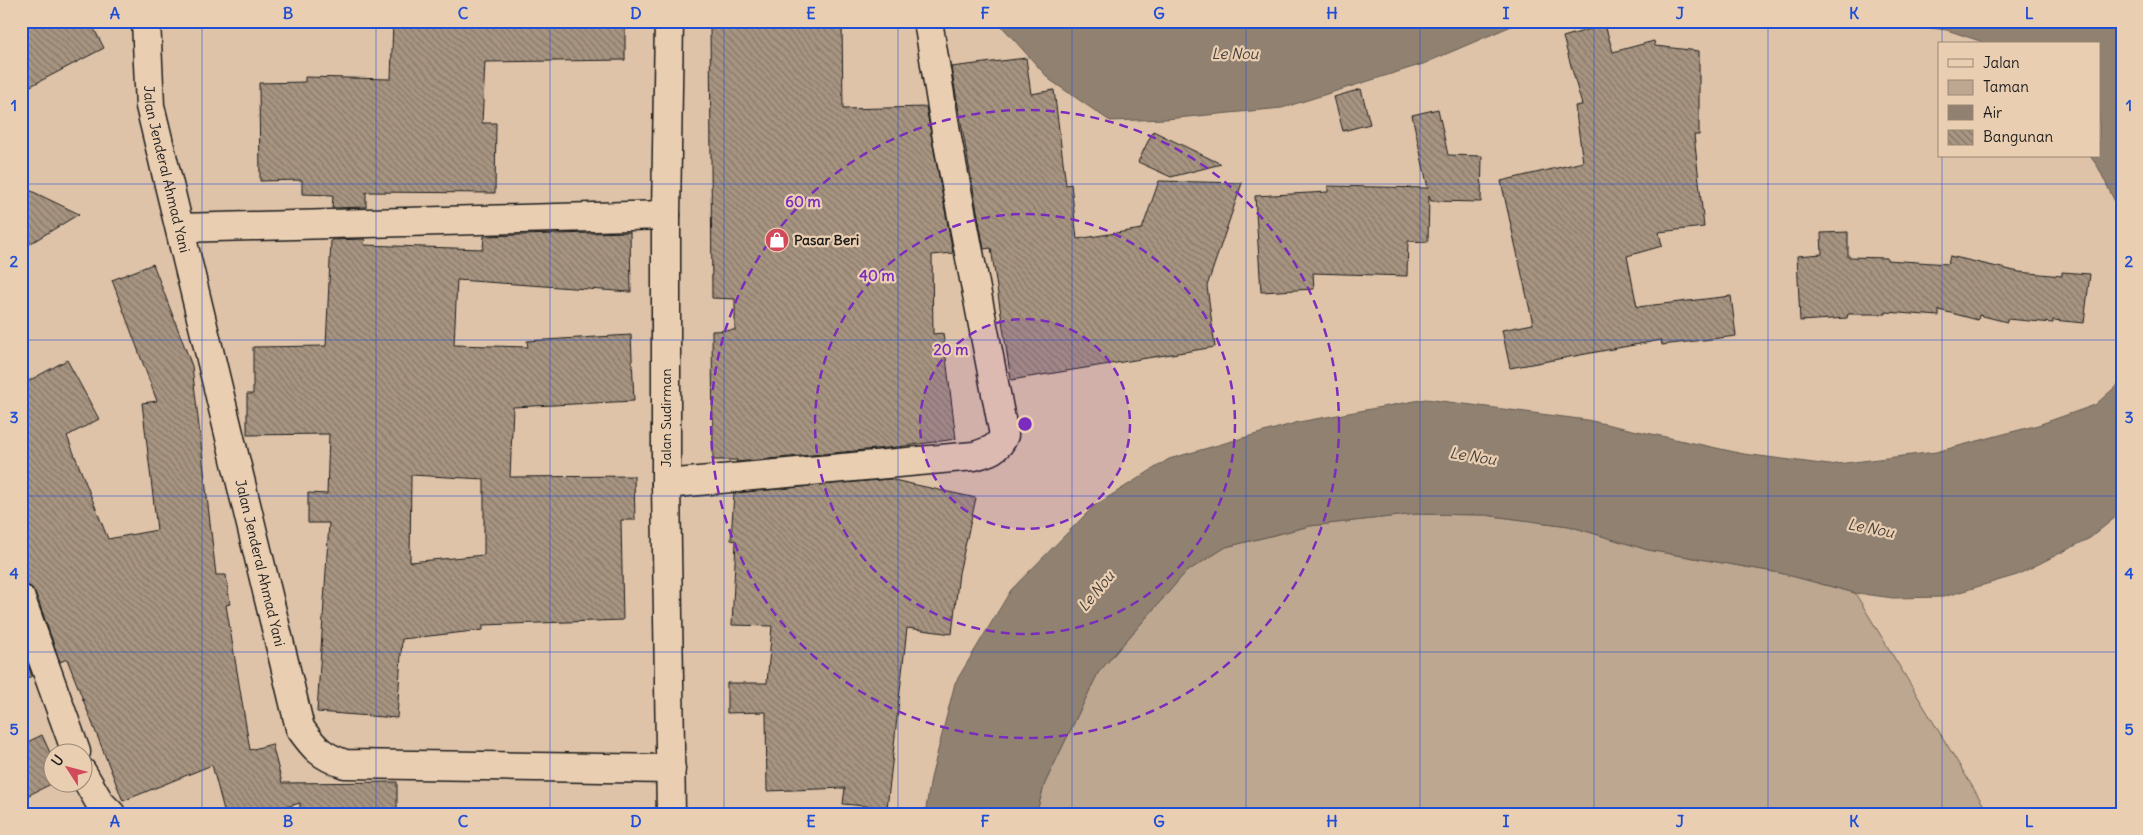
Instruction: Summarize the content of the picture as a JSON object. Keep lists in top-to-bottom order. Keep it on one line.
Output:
{"streets":{"street":["Jalan Jenderal Ahmad Yani","Jalan Sudirman"]},"crossings":[["Jalan Jenderal Ahmad Yani","Jalan Sudirman"]],"water":["Le Nou"],"places":{"shop":["Pasar Beri"]},"legend":["Jalan","Taman","Air","Bangunan"],"north":"top left","grid":{"columns":["A","B","C","D","E","F","G","H","I","J","K","L"],"rows":["1","2","3","4","5"]},"rings":["60 m","40 m","20 m"]}
